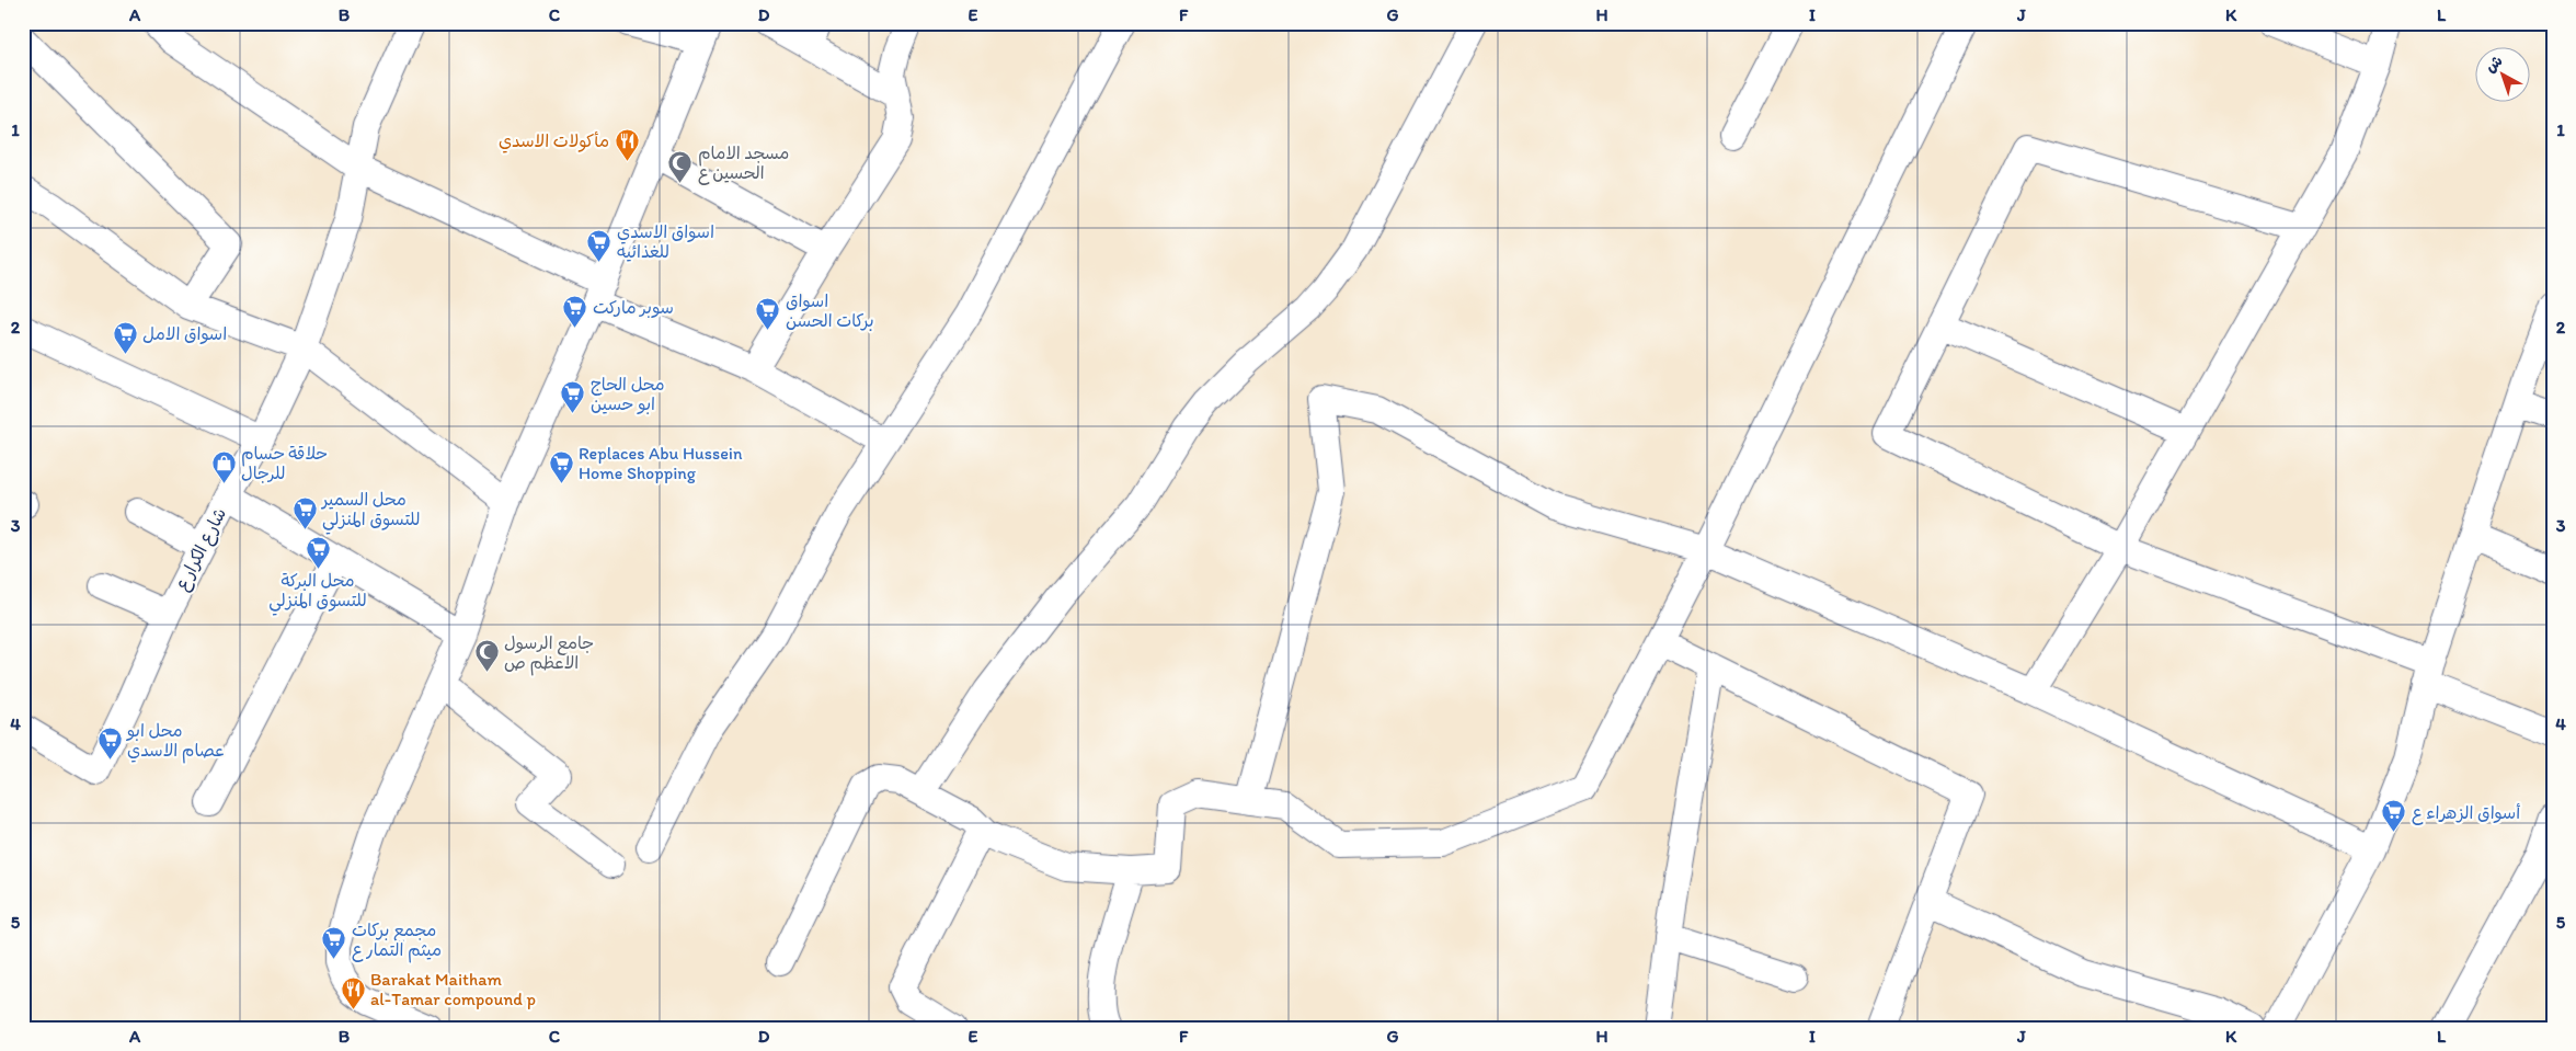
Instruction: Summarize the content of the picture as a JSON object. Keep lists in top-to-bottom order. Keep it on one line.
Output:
{"streets":{"street":["شارع الكرار ع"]},"places":{"restaurant":["مأكولات الاسدي","Barakat Maitham al-Tamar compound p"],"mosque":["مسجد الامام الحسين ع","جامع الرسول الاعظم ص"],"supermarket":["اسواق الاسدي للغذائيه","سوبر ماركت","اسواق بركات الحسن","اسواق الامل","محل الحاج ابو حسين","Replaces Abu Hussein Home Shopping","محل السمير للتسوق المنزلي","محل البركة للتسوق المنزلي","محل ابو عصام الاسدي","أسواق الزهراء ع","مجمع بركات ميثم التمار ع"],"shop":["حلاقة حسام للرجال"]},"north":"top left","grid":{"columns":["A","B","C","D","E","F","G","H","I","J","K","L"],"rows":["1","2","3","4","5"]}}
